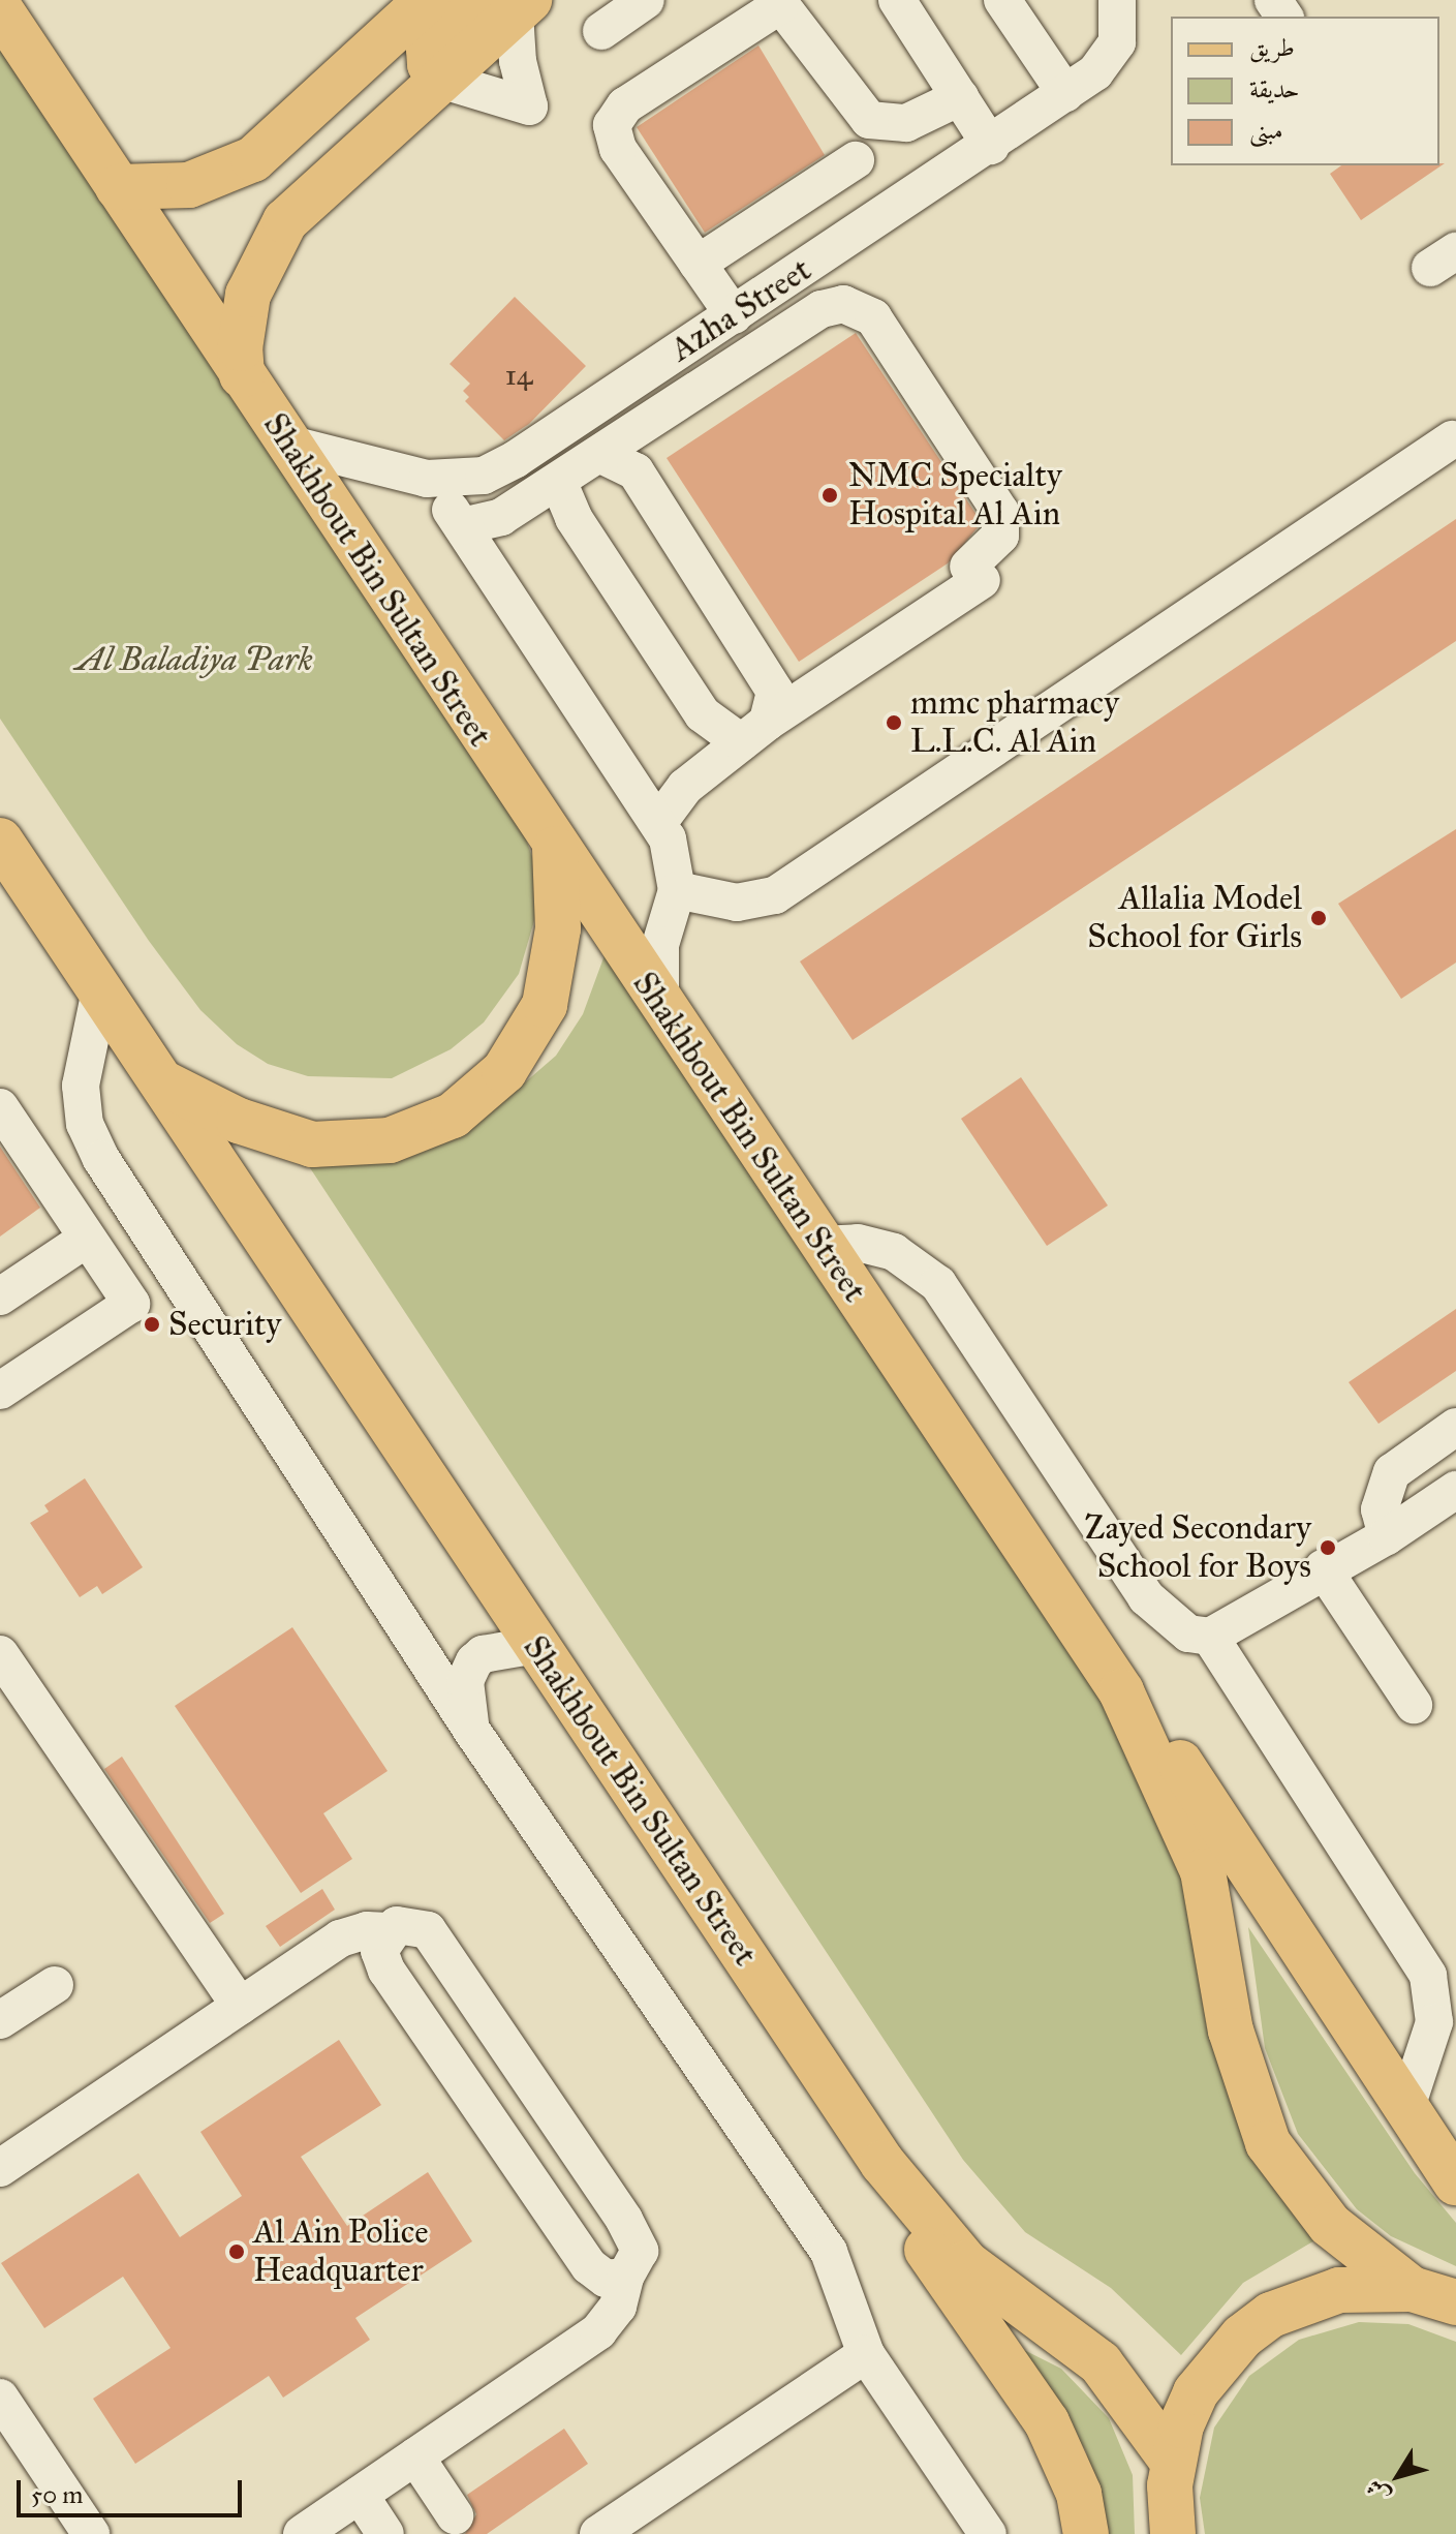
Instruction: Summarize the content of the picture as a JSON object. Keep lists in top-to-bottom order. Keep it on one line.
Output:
{"streets":{"main road":["Shakhbout Bin Sultan Street"],"lane":["Azha Street"]},"crossings":[["Azha Street","Shakhbout Bin Sultan Street"]],"parks":["Al Baladiya Park"],"places":["NMC Specialty Hospital Al Ain","mmc pharmacy L.L.C. Al Ain","Allalia Model School for Girls","Security","Zayed Secondary School for Boys","Al Ain Police Headquarter"],"house_numbers":["14"],"legend":["طريق","حديقة","مبنى"],"scale_bar":"50 m","north":"bottom left"}
